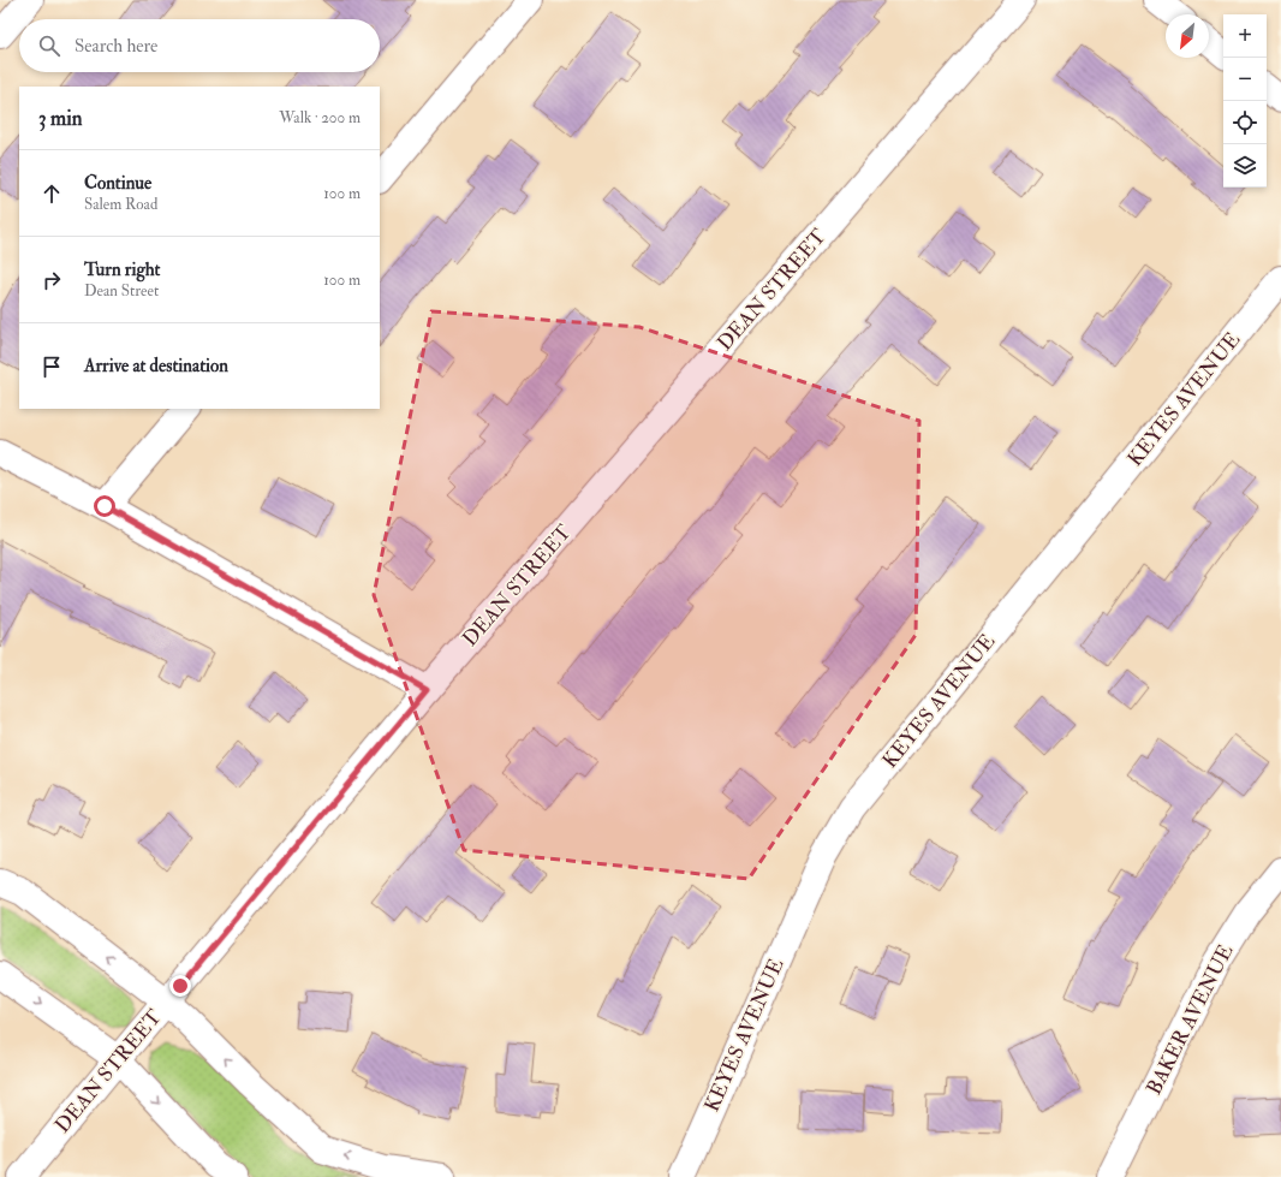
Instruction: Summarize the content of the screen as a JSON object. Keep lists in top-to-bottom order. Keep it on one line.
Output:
{"streets":{"street":["DEAN STREET","KEYES AVENUE","BAKER AVENUE"]},"north":"bottom left","page":{"map_buttons":["+","−"],"search":"Search here","heading":["3 min","Walk · 200 m"],"list":[["Continue","Salem Road","100 m"],["Turn right","Dean Street","100 m"],"Arrive at destination"]}}
